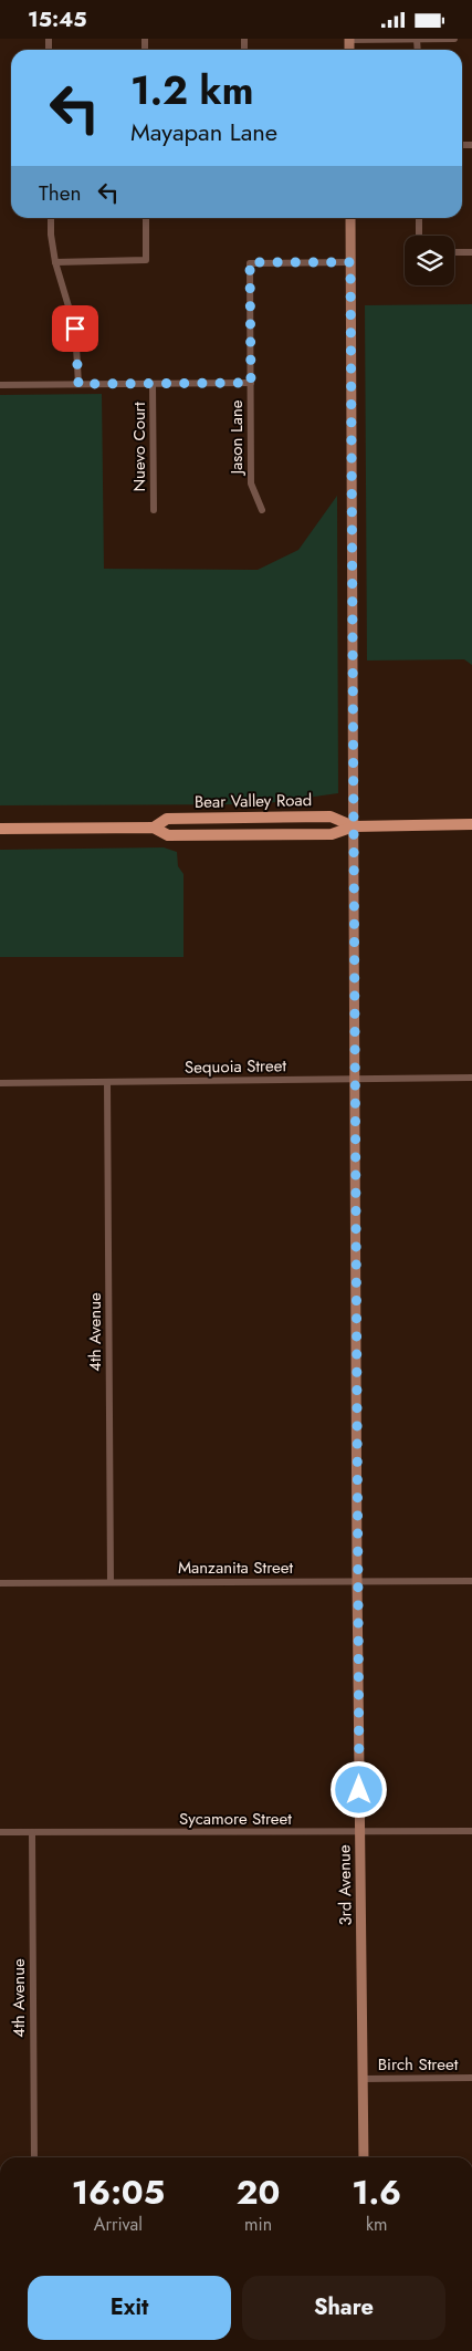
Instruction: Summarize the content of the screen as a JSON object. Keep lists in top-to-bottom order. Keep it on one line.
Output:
{"streets":{"main road":["Bear Valley Road"],"street":["Jason Lane","Nuevo Court","Sequoia Street","4th Avenue","Manzanita Street","Sycamore Street","3rd Avenue","Birch Street"]},"crossings":[["Jason Lane","3rd Avenue"],["Bear Valley Road","3rd Avenue"],["Sequoia Street","4th Avenue"],["Sequoia Street","3rd Avenue"],["4th Avenue","Manzanita Street"],["4th Avenue","Sycamore Street"],["Manzanita Street","3rd Avenue"],["Sycamore Street","3rd Avenue"],["3rd Avenue","Birch Street"]],"page":{"status":"15:45","turn":["1.2 km","Mayapan Lane"],"then":"Then","eta":["16:05","Arrival","20","min","1.6","km"],"buttons":["Exit","Share"]}}
